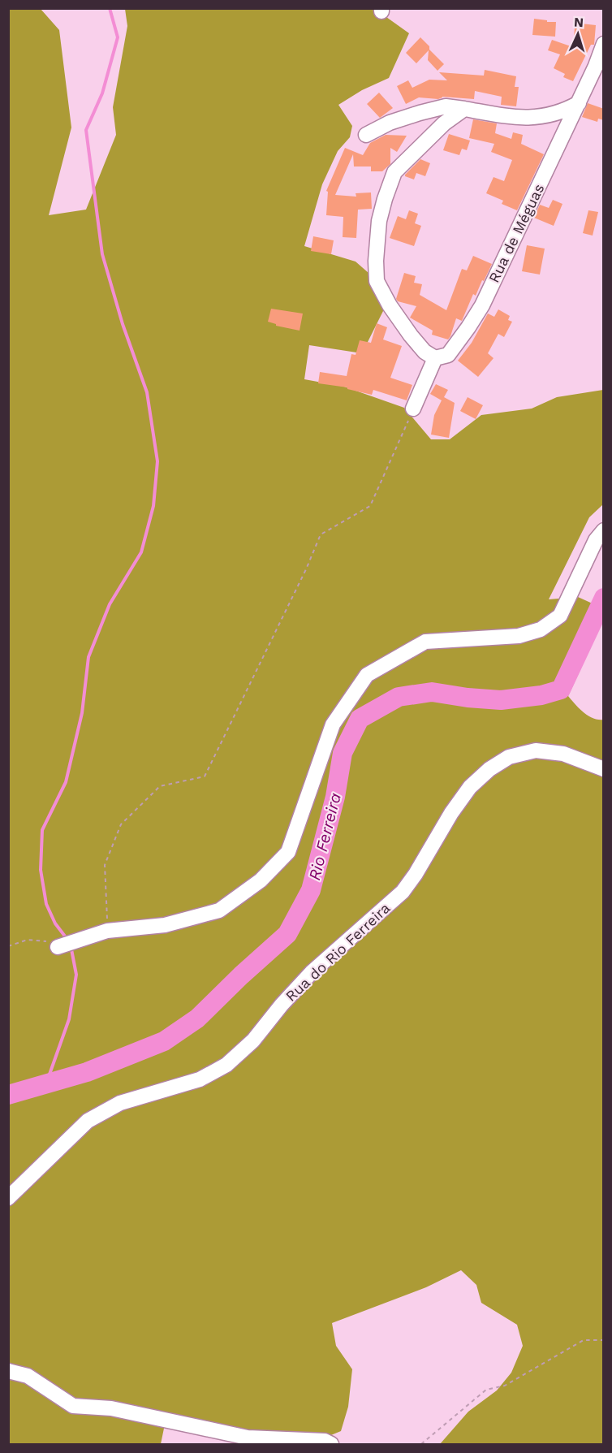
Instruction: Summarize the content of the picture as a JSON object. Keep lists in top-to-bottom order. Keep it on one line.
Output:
{"streets":{"street":["Rua de Méguas","Rua do Rio Ferreira"]},"water":["Rio Ferreira"],"north":"top"}
